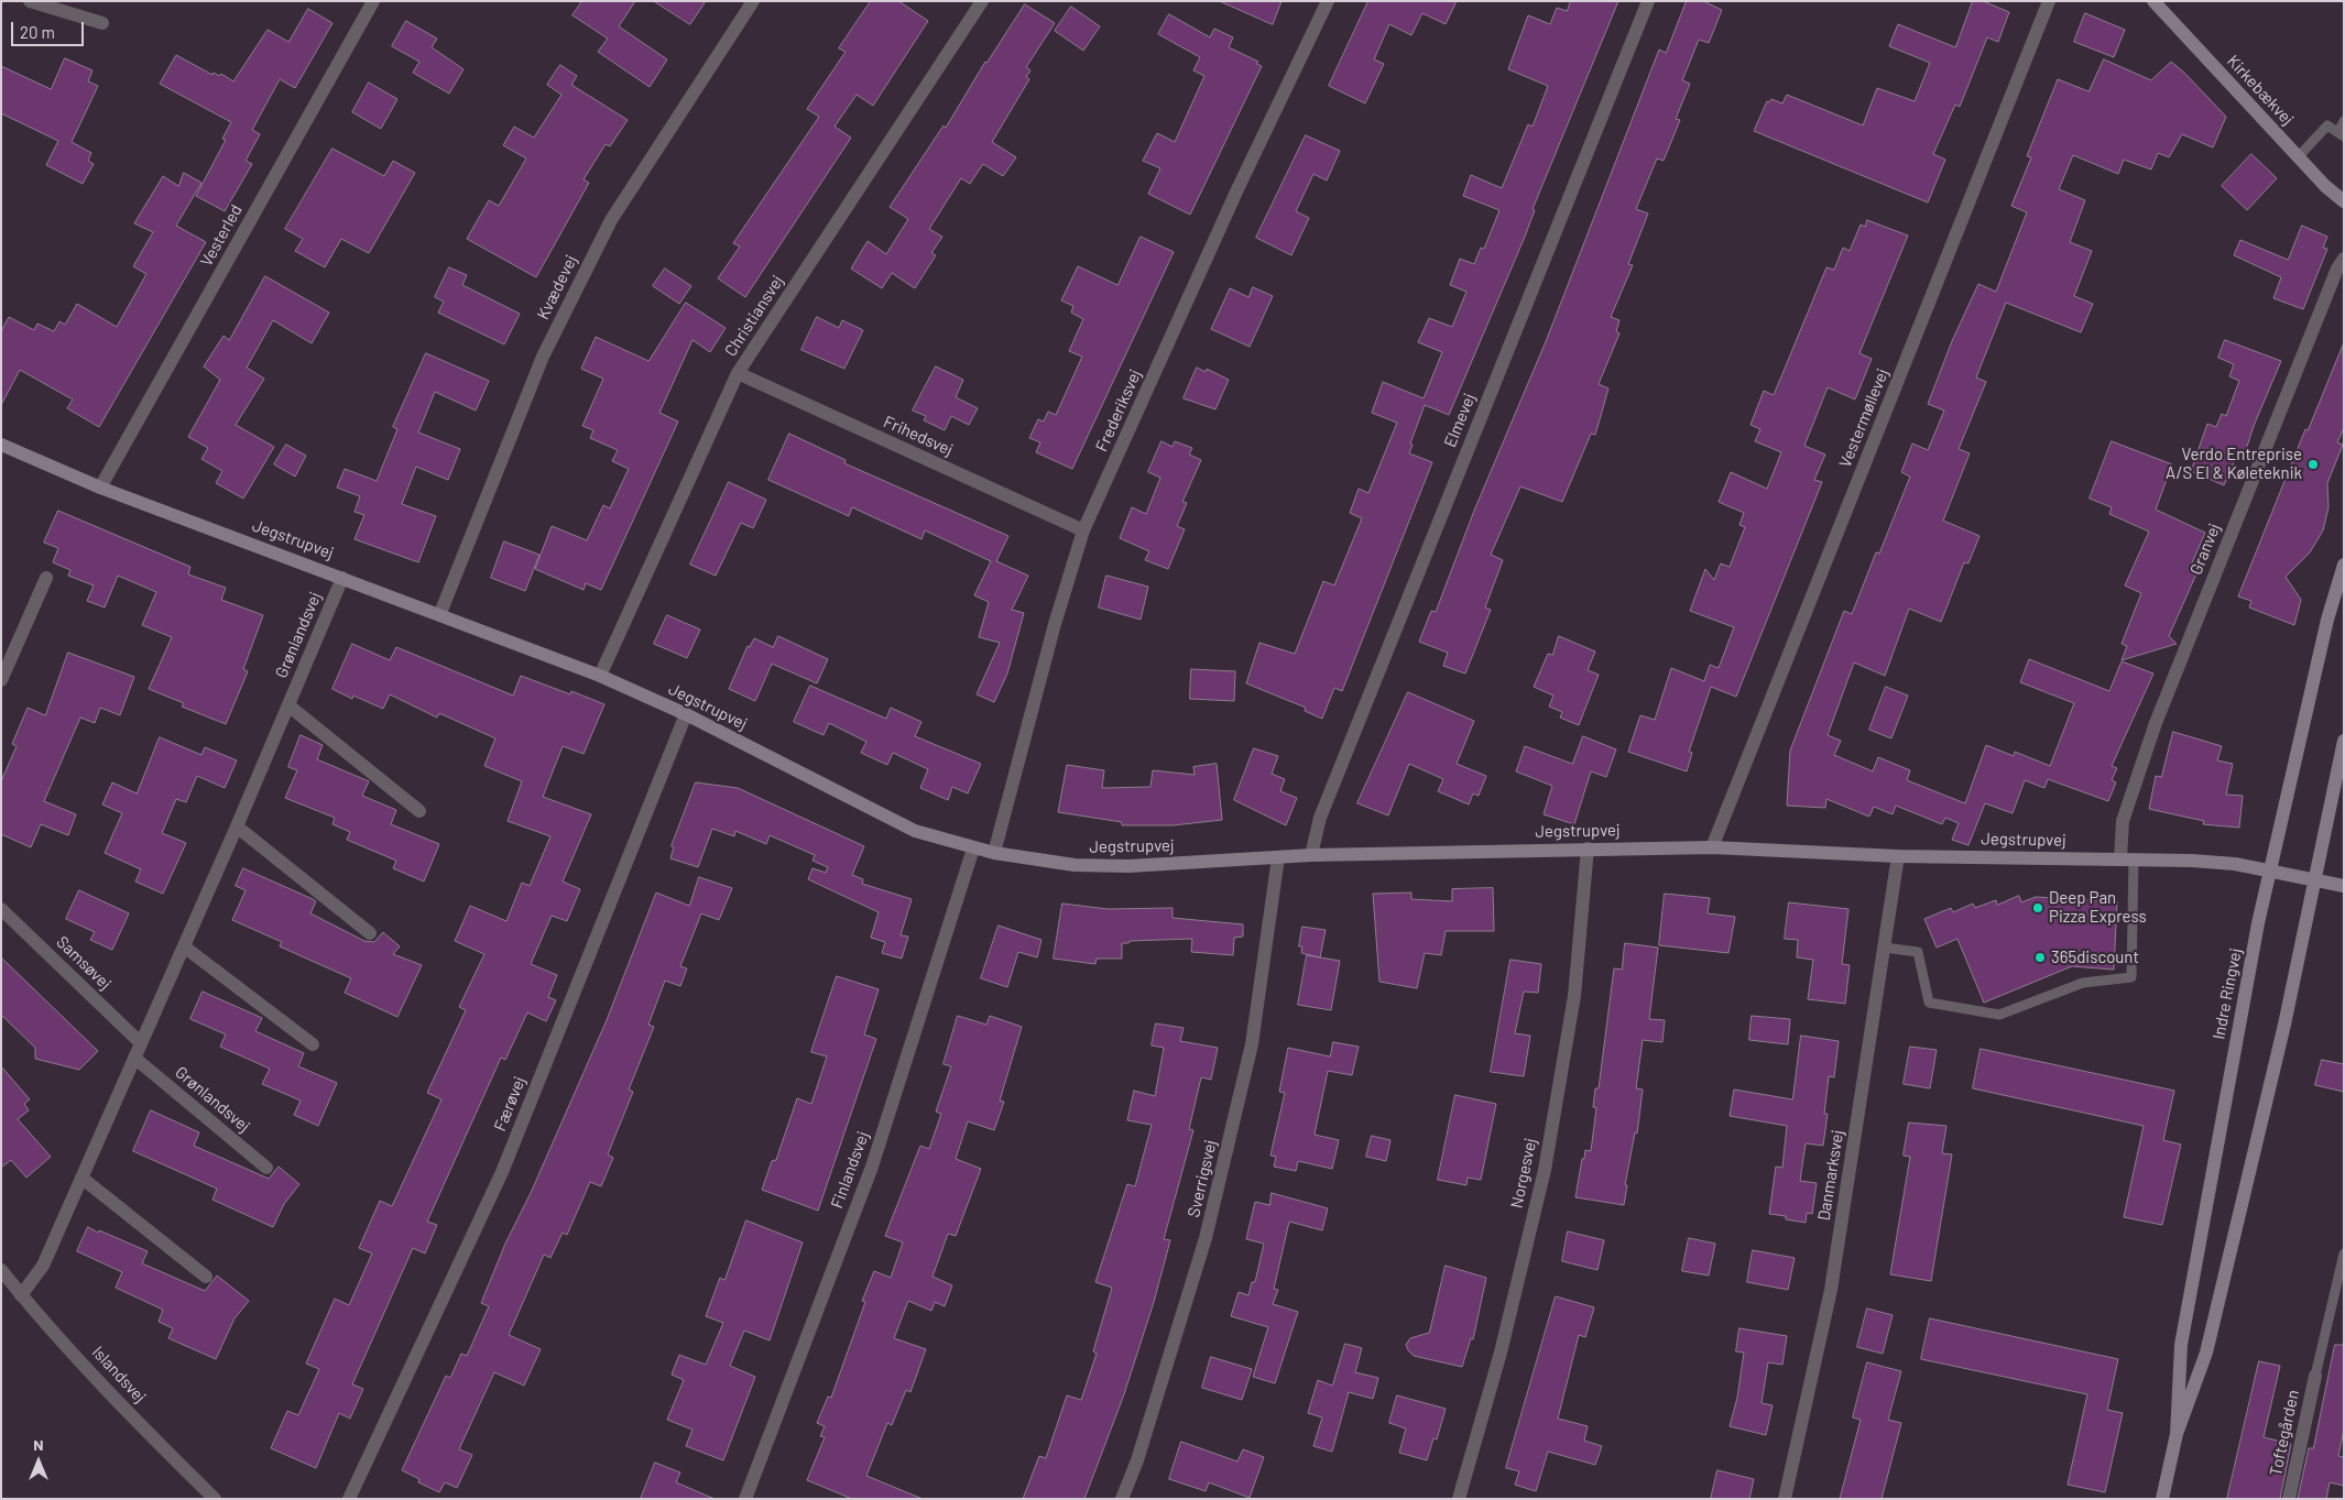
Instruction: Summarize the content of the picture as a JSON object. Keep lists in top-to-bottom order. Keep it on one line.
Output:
{"streets":{"street":["Kirkebækvej","Vesterled","Kvædevej","Christiansvej","Frederiksvej","Vestermøllevej","Elmevej","Frihedsvej","Jegstrupvej","Granvej","Grønlandsvej","Samsøvej","Indre Ringvej","Færøvej","Finlandsvej","Norgesvej","Danmarksvej","Sverrigsvej","Islandsvej","Toftegården"]},"crossings":[["Vesterled","Jegstrupvej"],["Kvædevej","Jegstrupvej"],["Christiansvej","Frihedsvej"],["Christiansvej","Jegstrupvej"],["Frederiksvej","Frihedsvej"],["Frederiksvej","Jegstrupvej"],["Vestermøllevej","Jegstrupvej"],["Elmevej","Jegstrupvej"],["Jegstrupvej","Granvej"],["Jegstrupvej","Grønlandsvej"],["Jegstrupvej","Indre Ringvej"],["Jegstrupvej","Færøvej"],["Jegstrupvej","Finlandsvej"],["Jegstrupvej","Norgesvej"],["Jegstrupvej","Danmarksvej"],["Jegstrupvej","Sverrigsvej"],["Grønlandsvej","Samsøvej"],["Grønlandsvej","Islandsvej"]],"places":["Verdo Entreprise A/S El & Køleteknik","Deep Pan Pizza Express","365discount"],"scale_bar":"20 m","north":"top"}
